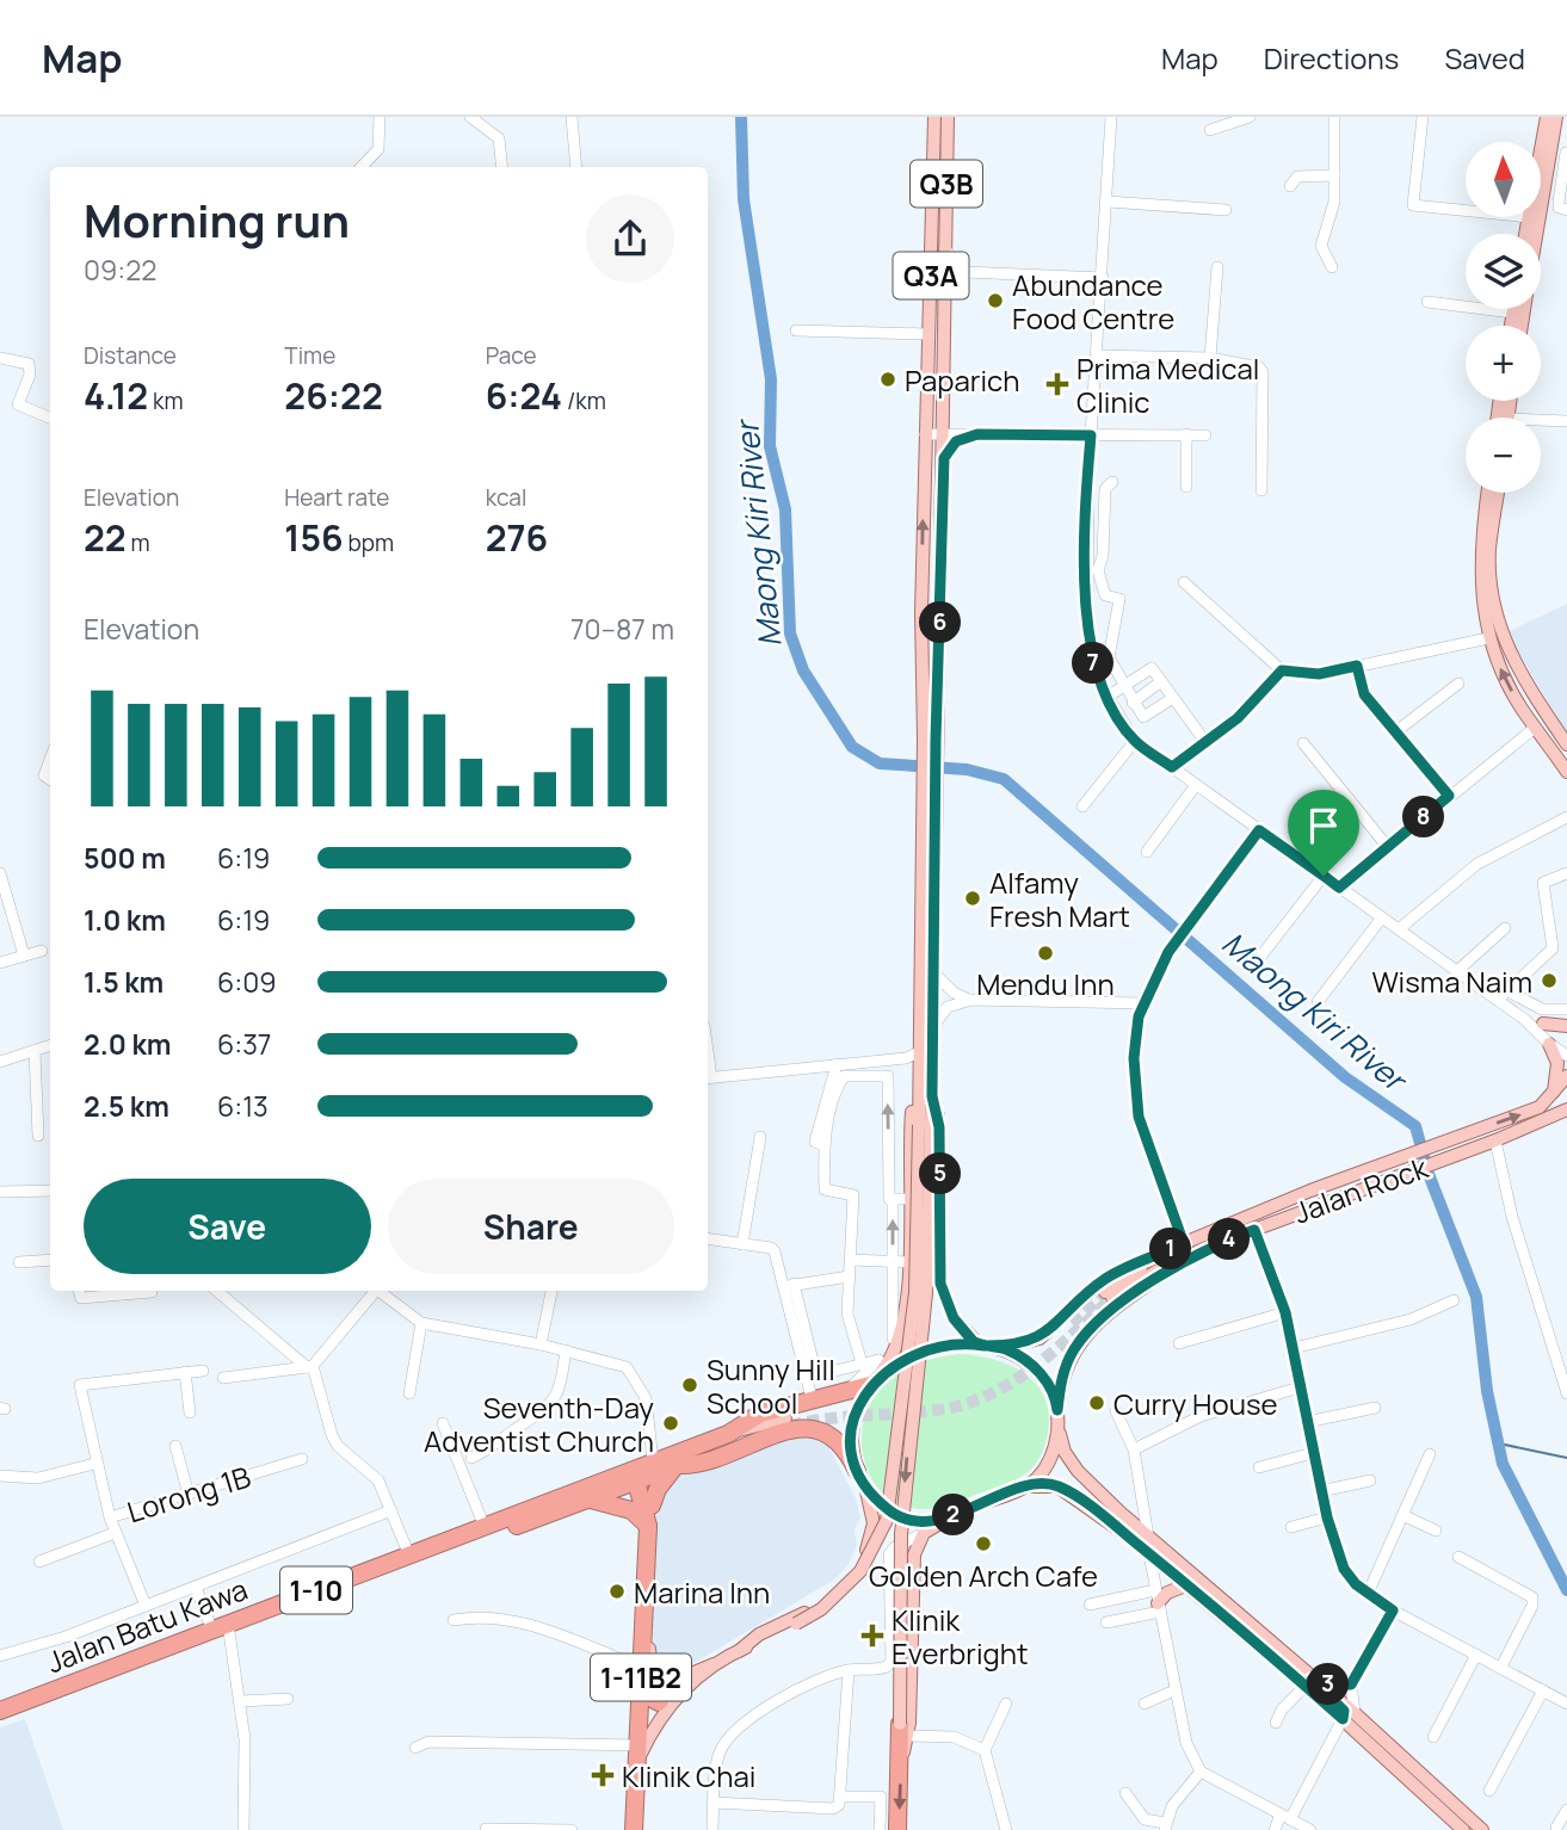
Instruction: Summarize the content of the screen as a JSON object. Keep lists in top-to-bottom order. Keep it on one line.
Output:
{"streets":{"highway":["1-10","Jalan Batu Kawa","1-11B2"],"main road":["Q3B","Q3A","Jalan Rock"],"street":["Lorong 1B"]},"crossings":[["Q3B","Q3A"],["Jalan Batu Kawa","1-11B2"]],"water":["Maong Kiri River"],"places":{"other":["Abundance Food Centre","Paparich","Alfamy Fresh Mart","Mendu Inn","Wisma Naim","Sunny Hill School","Curry House","Seventh-Day Adventist Church","Golden Arch Cafe","Marina Inn"],"health":["Prima Medical Clinic","Klinik Everbright","Klinik Chai"]},"north":"top","page":{"header":"Map","nav":["Map","Directions","Saved"],"map_buttons":["+","−"],"heading":["Morning run","09:22"],"stats":[["Distance","4.12 km"],["Time","26:22"],["Pace","6:24 /km"],["Elevation","22 m"],["Heart rate","156 bpm"],["kcal","276"]],"chart":["Elevation","70–87 m"],"pins":["6","7","8","5","4","1","2","3"],"list":[{"name":"500 m","note":"6:19"},{"name":"1.0 km","note":"6:19"},{"name":"1.5 km","note":"6:09"},{"name":"2.0 km","note":"6:37"},{"name":"2.5 km","note":"6:13"}],"buttons":["Save","Share"]}}
